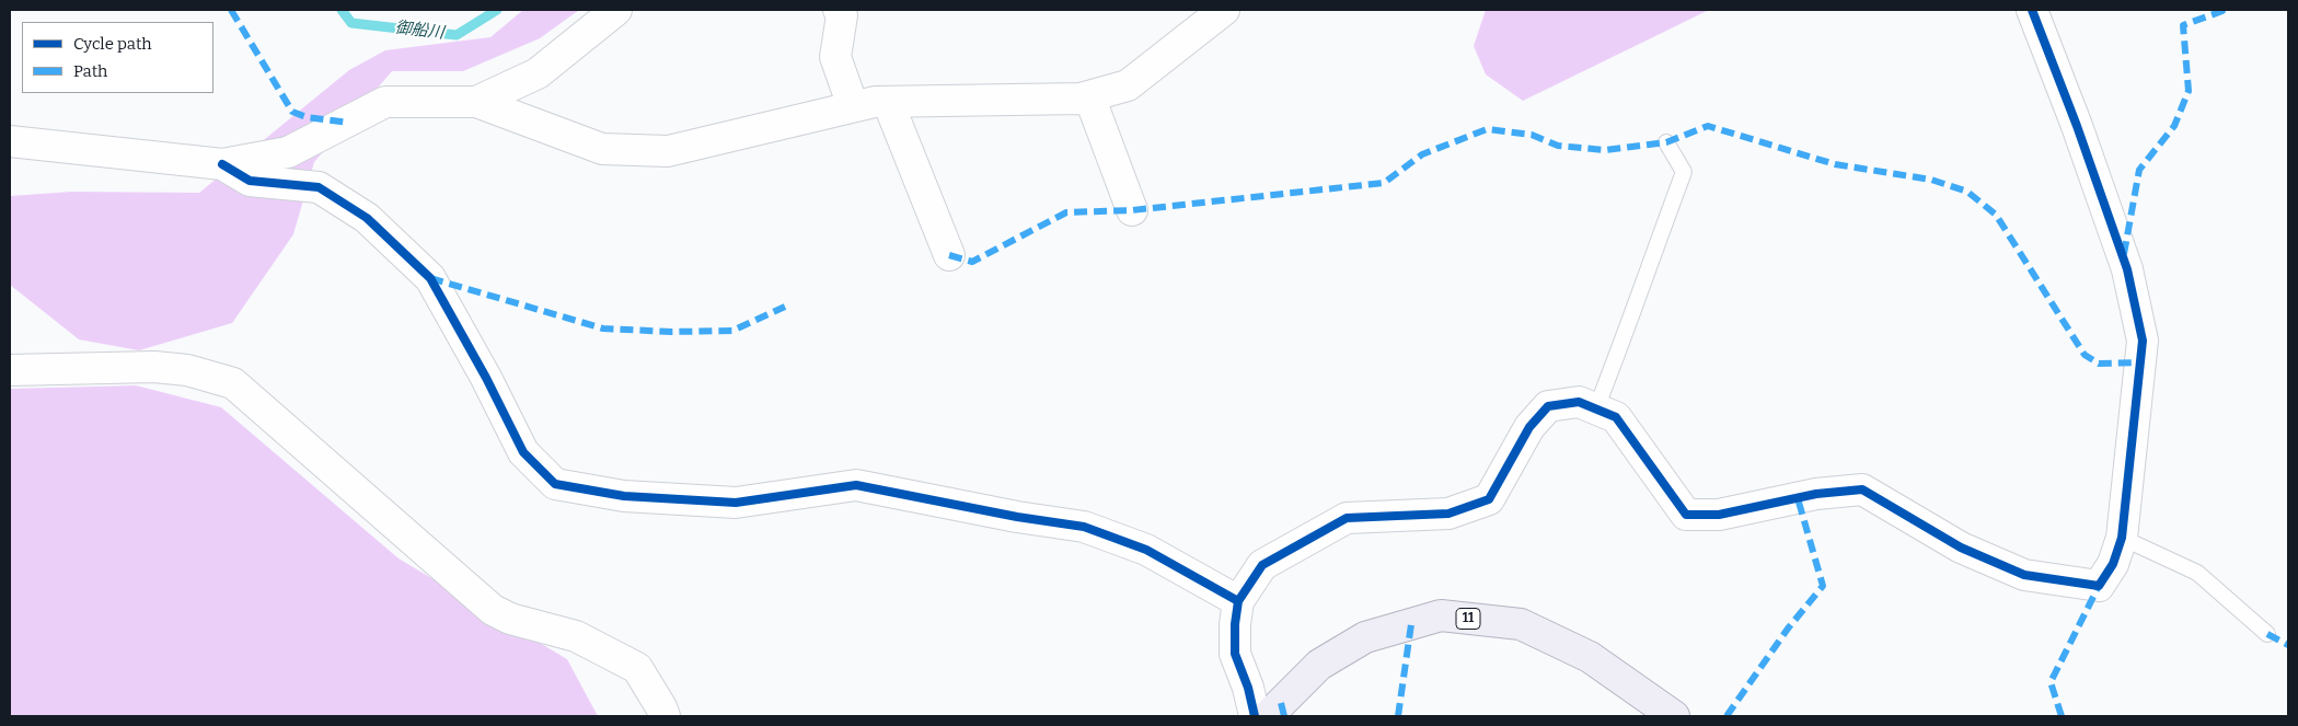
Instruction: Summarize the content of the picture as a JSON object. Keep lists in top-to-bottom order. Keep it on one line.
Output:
{"streets":{"main road":["11"]},"water":["御船川"],"legend":["Cycle path","Path"]}
